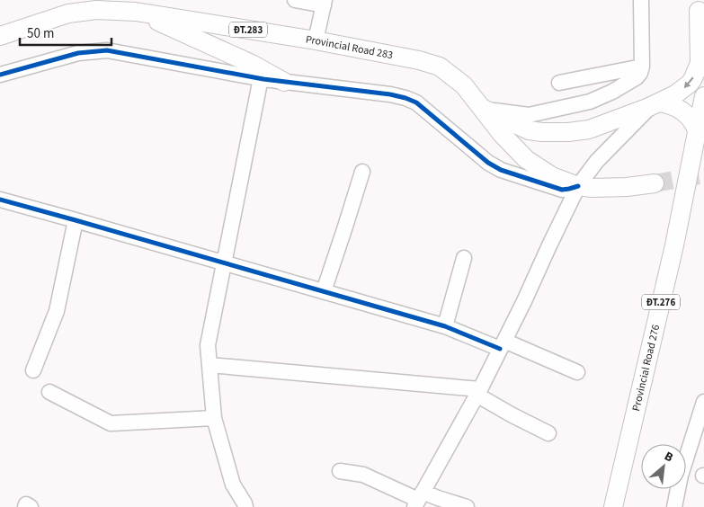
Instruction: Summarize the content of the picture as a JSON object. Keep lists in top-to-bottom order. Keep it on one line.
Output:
{"streets":{"main road":["ĐT.283","Provincial Road 283","ĐT.276","Provincial Road 276"]},"scale_bar":"50 m","north":"top right"}
